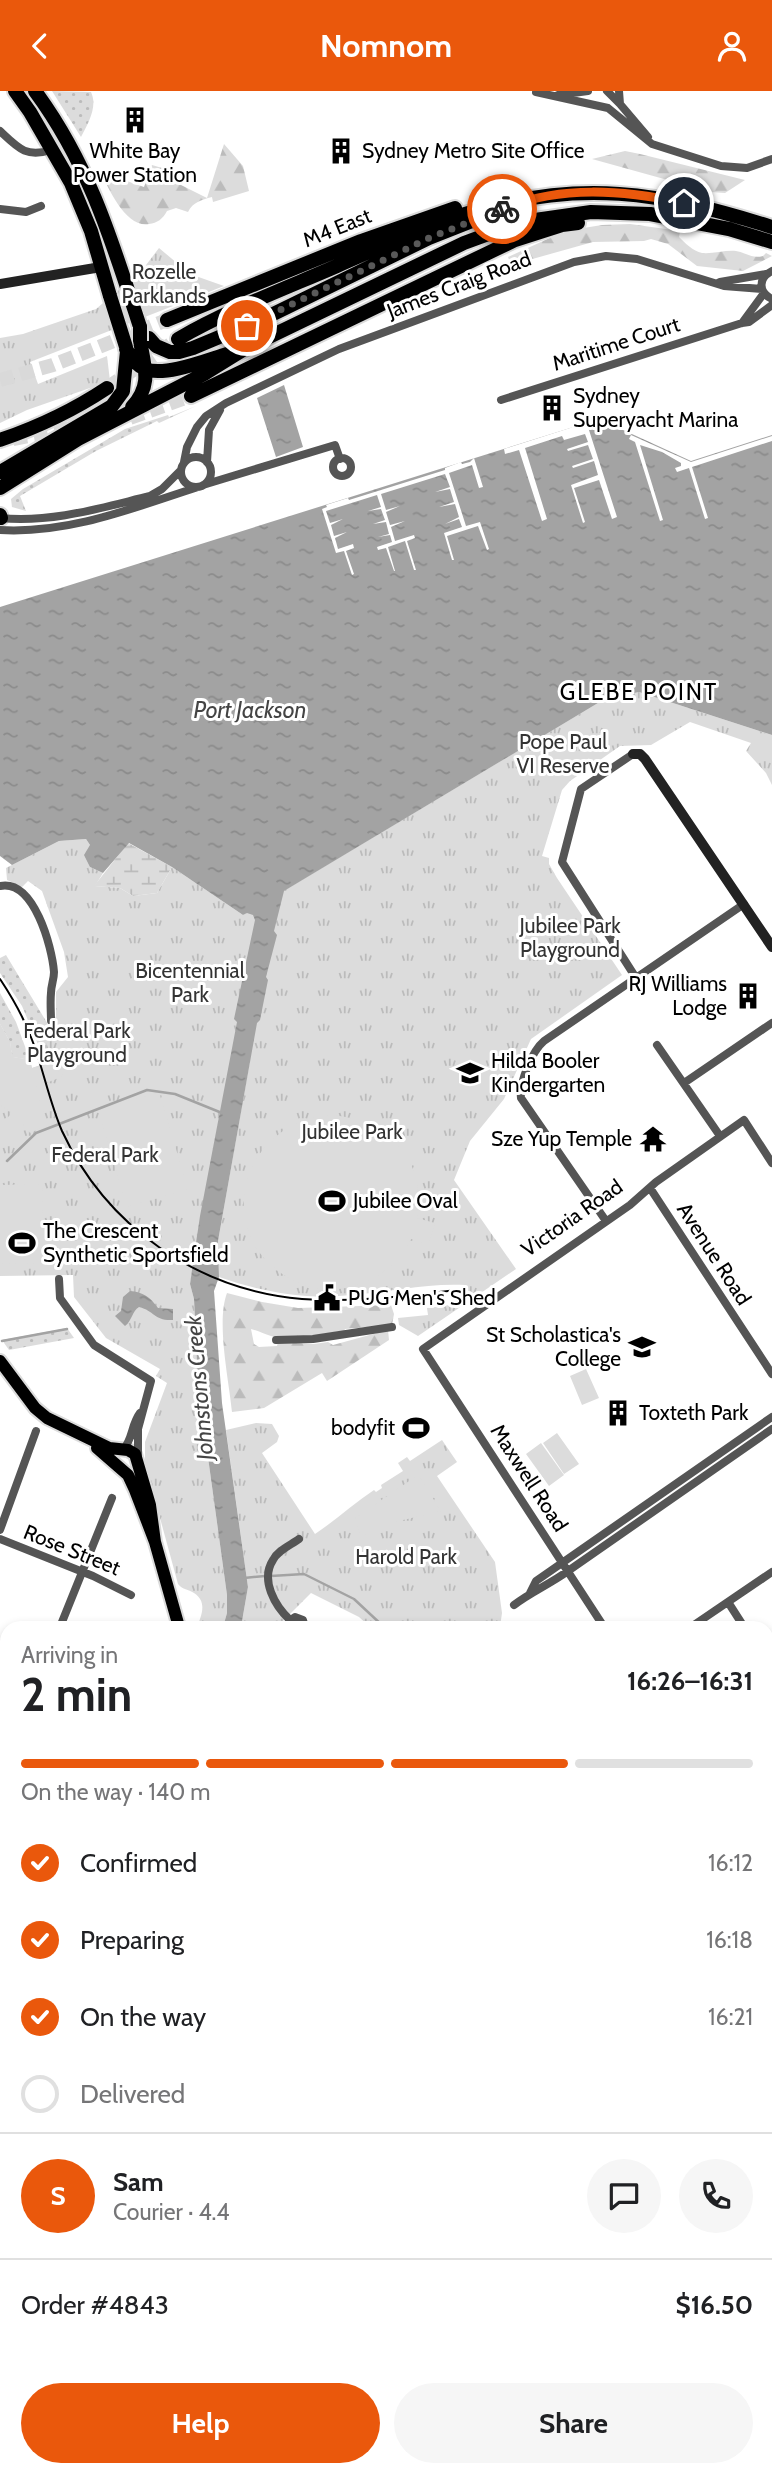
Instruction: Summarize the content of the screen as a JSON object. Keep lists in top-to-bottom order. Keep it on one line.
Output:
{"streets":{"highway":["M4 East"],"street":["James Craig Road","Maritime Court","Victoria Road","Avenue Road","Maxwell Road","Rose Street"]},"crossings":[["Victoria Road","Avenue Road"],["Victoria Road","Maxwell Road"]],"districts":["GLEBE POINT"],"water":["Port Jackson","Johnstons Creek"],"parks":["Rozelle Parklands","Pope Paul VI Reserve","Jubilee Park Playground","Bicentennial Park","Federal Park Playground","Jubilee Park","Federal Park","Harold Park"],"places":{"building":["White Bay Power Station","Sydney Metro Site Office","Sydney Superyacht Marina","RJ Williams Lodge","Toxteth Park"],"school or university":["Hilda Booler Kindergarten","St Scholastica's College"],"temple":["Sze Yup Temple"],"sports":["Jubilee Oval","The Crescent Synthetic Sportsfield","bodyfit"],"public building":["PUG Men's Shed"]},"page":{"header":"Nomnom","heading":["2 min","Arriving in","16:26–16:31"],"panel":["Sam","Courier · 4.4","Order #4843","$16.50"],"bar":"On the way · 140 m","list":[["Confirmed","16:12"],["Preparing","16:18"],["On the way","16:21"],"Delivered"],"round":"S","buttons":["Help","Share"]}}
